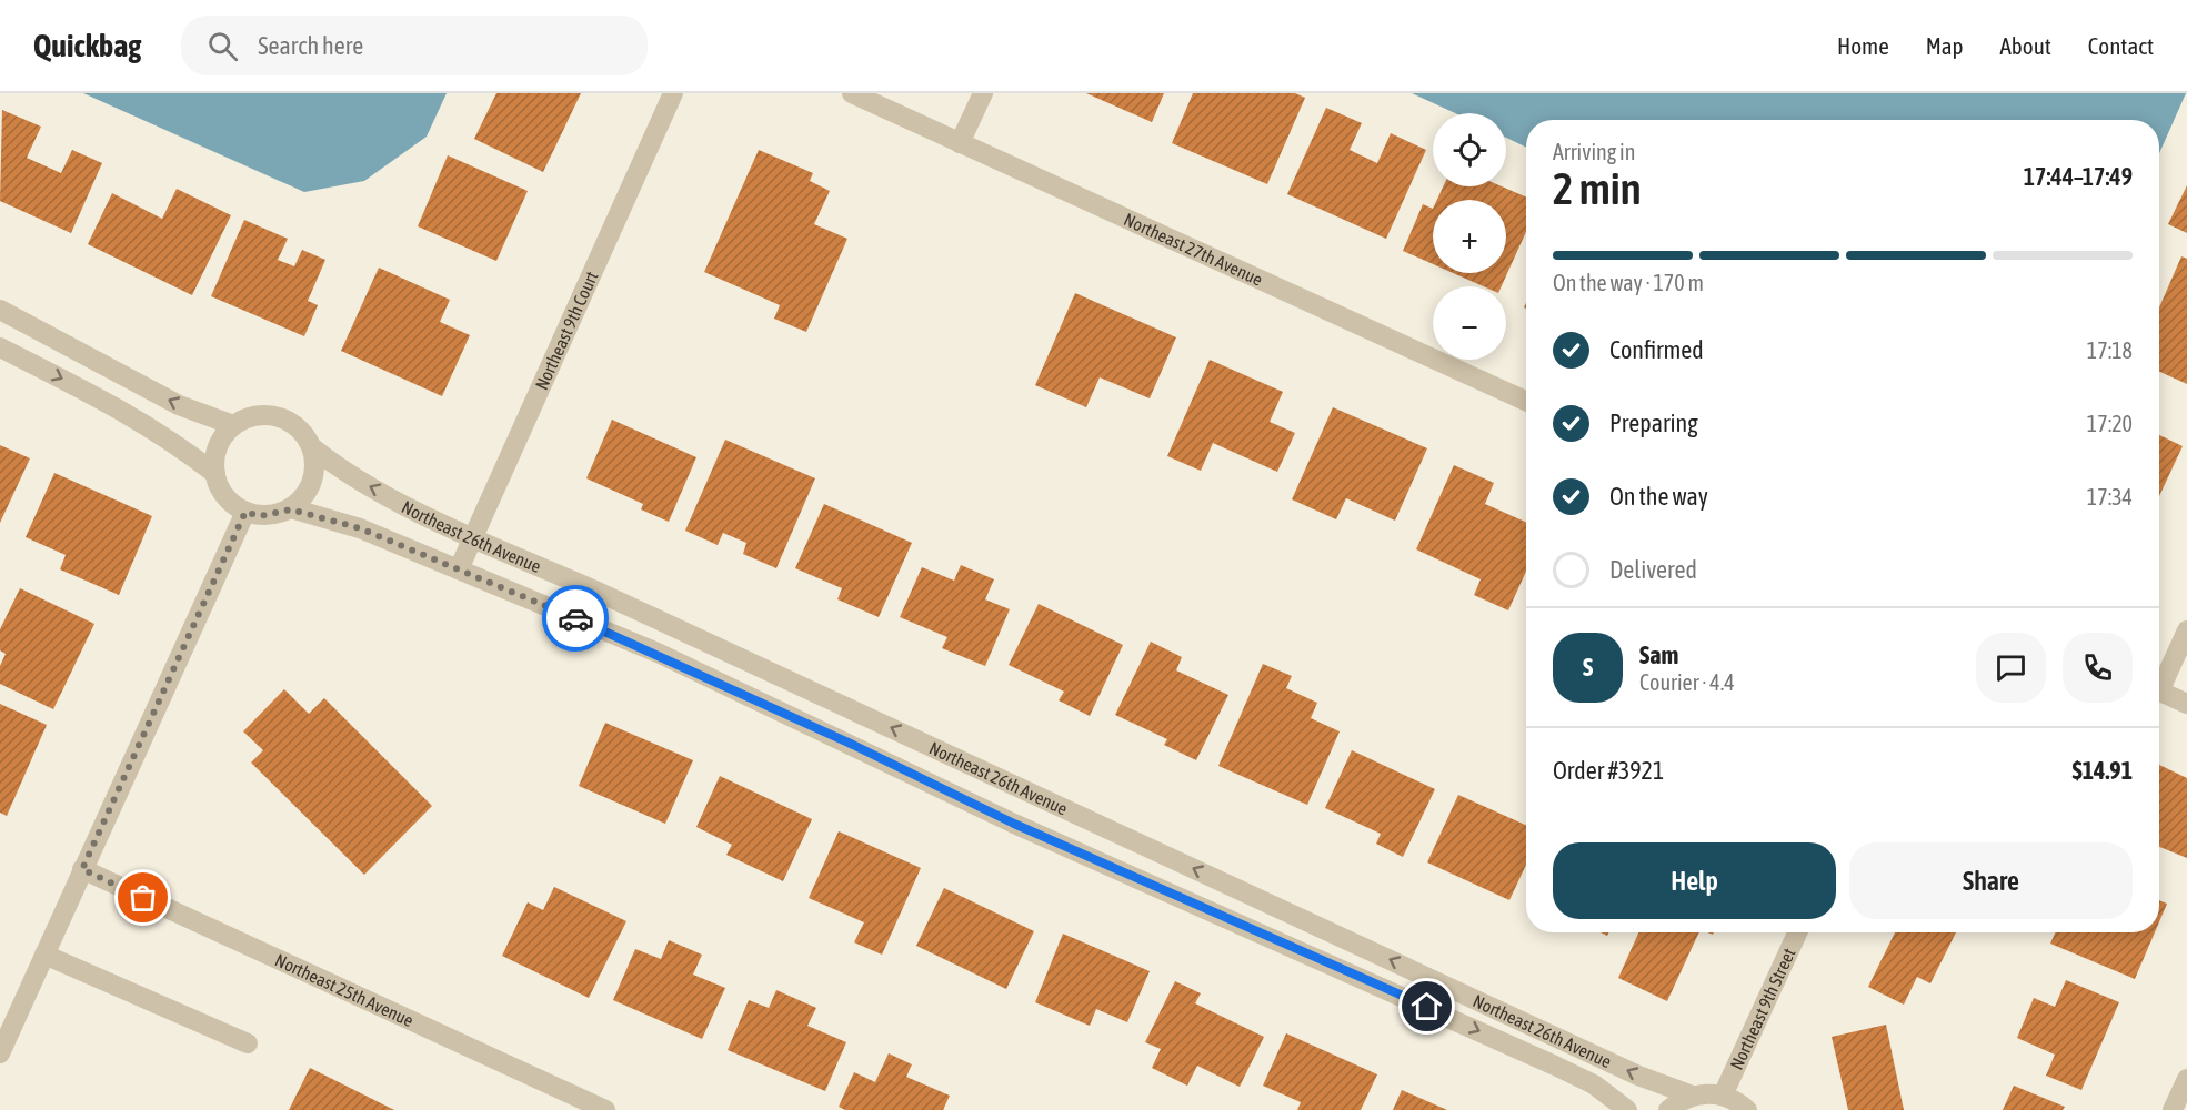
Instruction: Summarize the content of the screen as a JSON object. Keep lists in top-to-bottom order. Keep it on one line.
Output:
{"streets":{"street":["Northeast 27th Avenue","Northeast 9th Court","Northeast 26th Avenue","Northeast 25th Avenue","Northeast 9th Street"]},"crossings":[["Northeast 9th Court","Northeast 26th Avenue"]],"page":{"header":"Quickbag","search":"Search here","nav":["Home","Map","About","Contact"],"map_buttons":["+","−"],"heading":["2 min","Arriving in","17:44–17:49"],"panel":["Sam","Courier · 4.4","Order #3921","$14.91"],"bar":"On the way · 170 m","list":[["Confirmed","17:18"],["Preparing","17:20"],["On the way","17:34"],"Delivered"],"round":"S","buttons":["Help","Share"]}}
